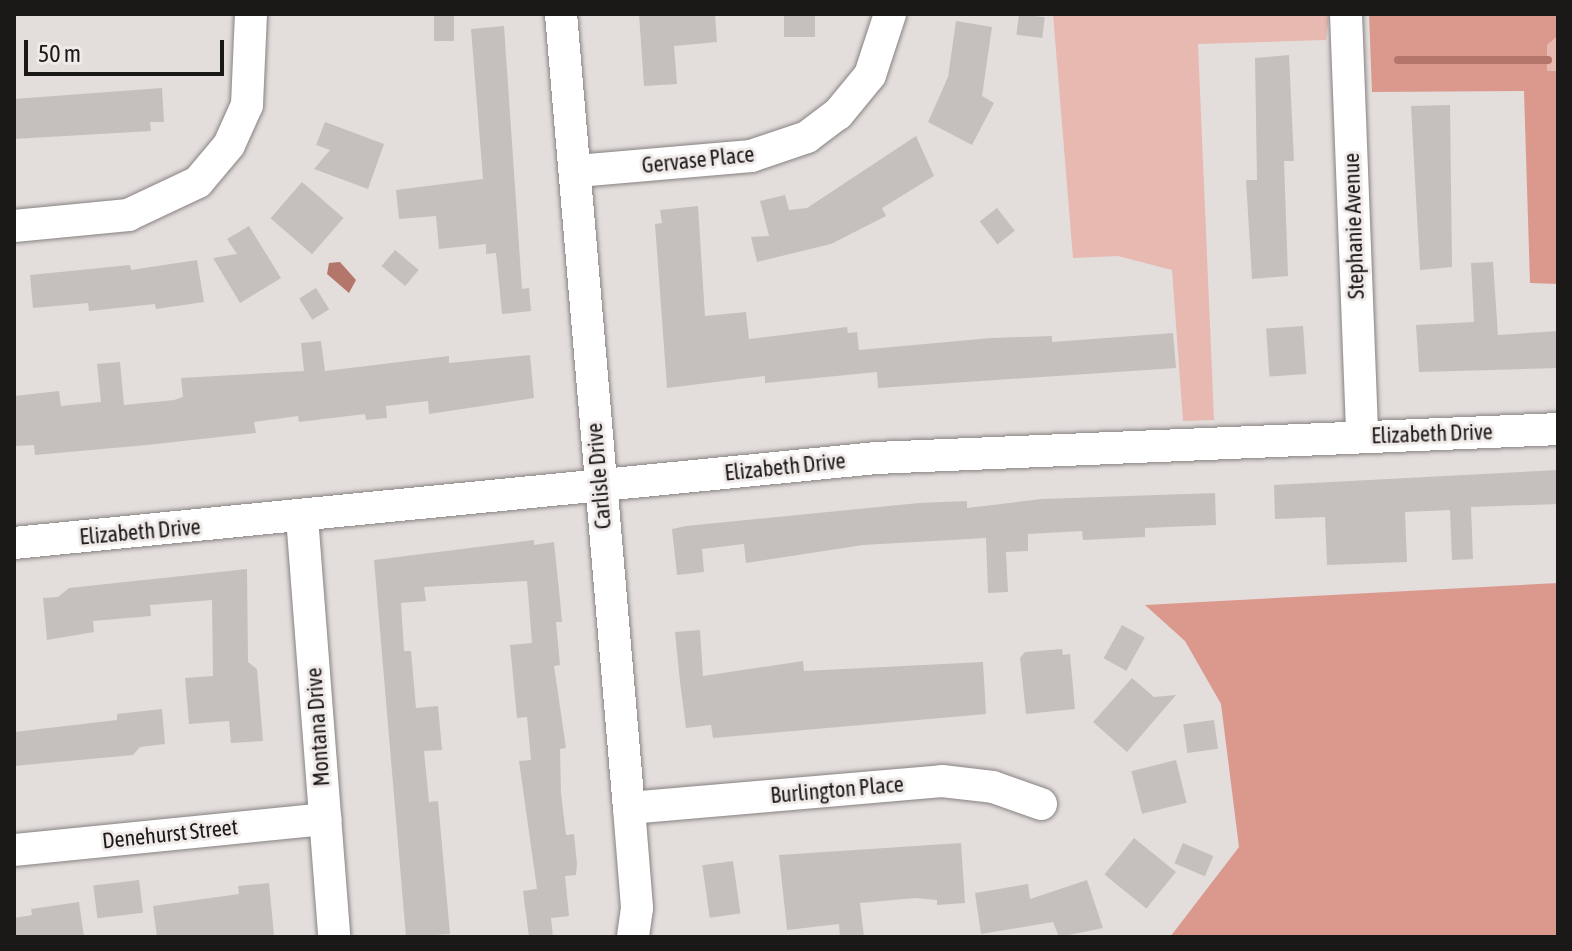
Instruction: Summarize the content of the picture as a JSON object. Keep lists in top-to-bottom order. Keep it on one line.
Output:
{"streets":{"street":["Gervase Place","Stephanie Avenue","Elizabeth Drive","Carlisle Drive","Montana Drive","Burlington Place","Denehurst Street"]},"crossings":[["Gervase Place","Carlisle Drive"],["Stephanie Avenue","Elizabeth Drive"],["Elizabeth Drive","Carlisle Drive"],["Elizabeth Drive","Montana Drive"],["Carlisle Drive","Burlington Place"],["Montana Drive","Denehurst Street"]],"scale_bar":"50 m"}
